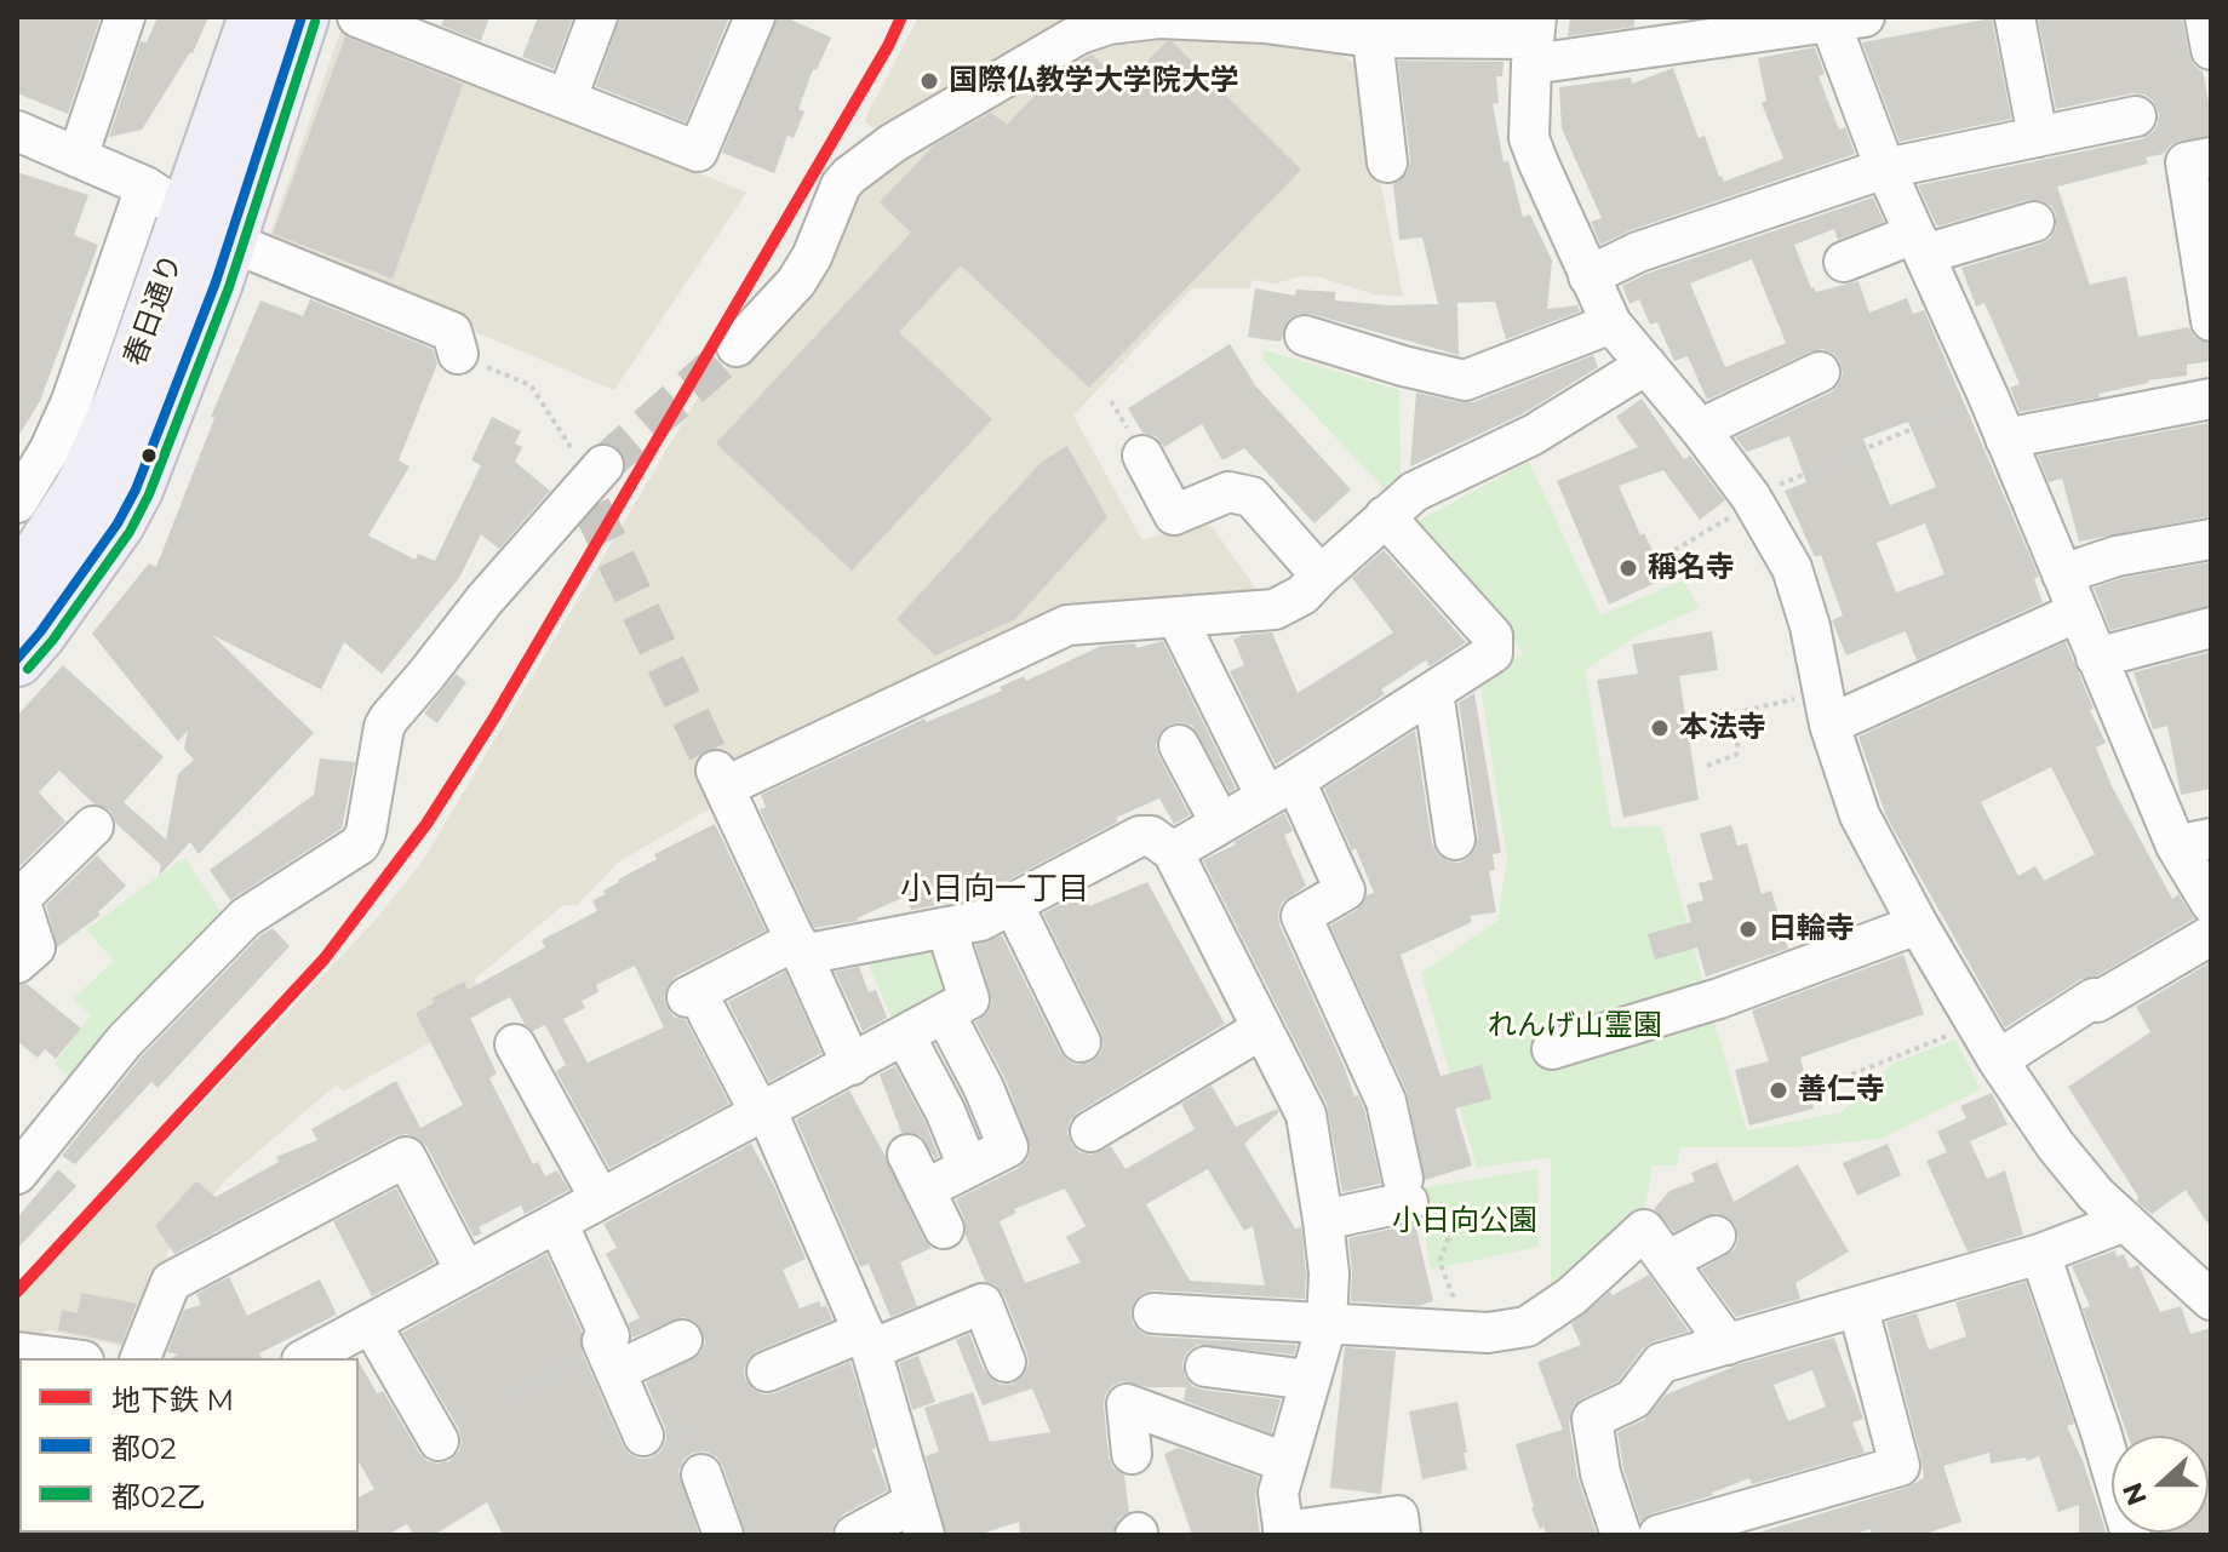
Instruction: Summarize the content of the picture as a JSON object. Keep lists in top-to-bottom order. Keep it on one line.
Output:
{"streets":{"highway":["春日通り"]},"districts":["小日向一丁目"],"parks":["れんげ山霊園","小日向公園"],"places":["国際仏教学大学院大学","稱名寺","本法寺","日輪寺","善仁寺"],"lines":["metro line M","transit line 都02","transit line 都02乙"],"legend":["地下鉄 M","都02","都02乙"],"north":"left"}
